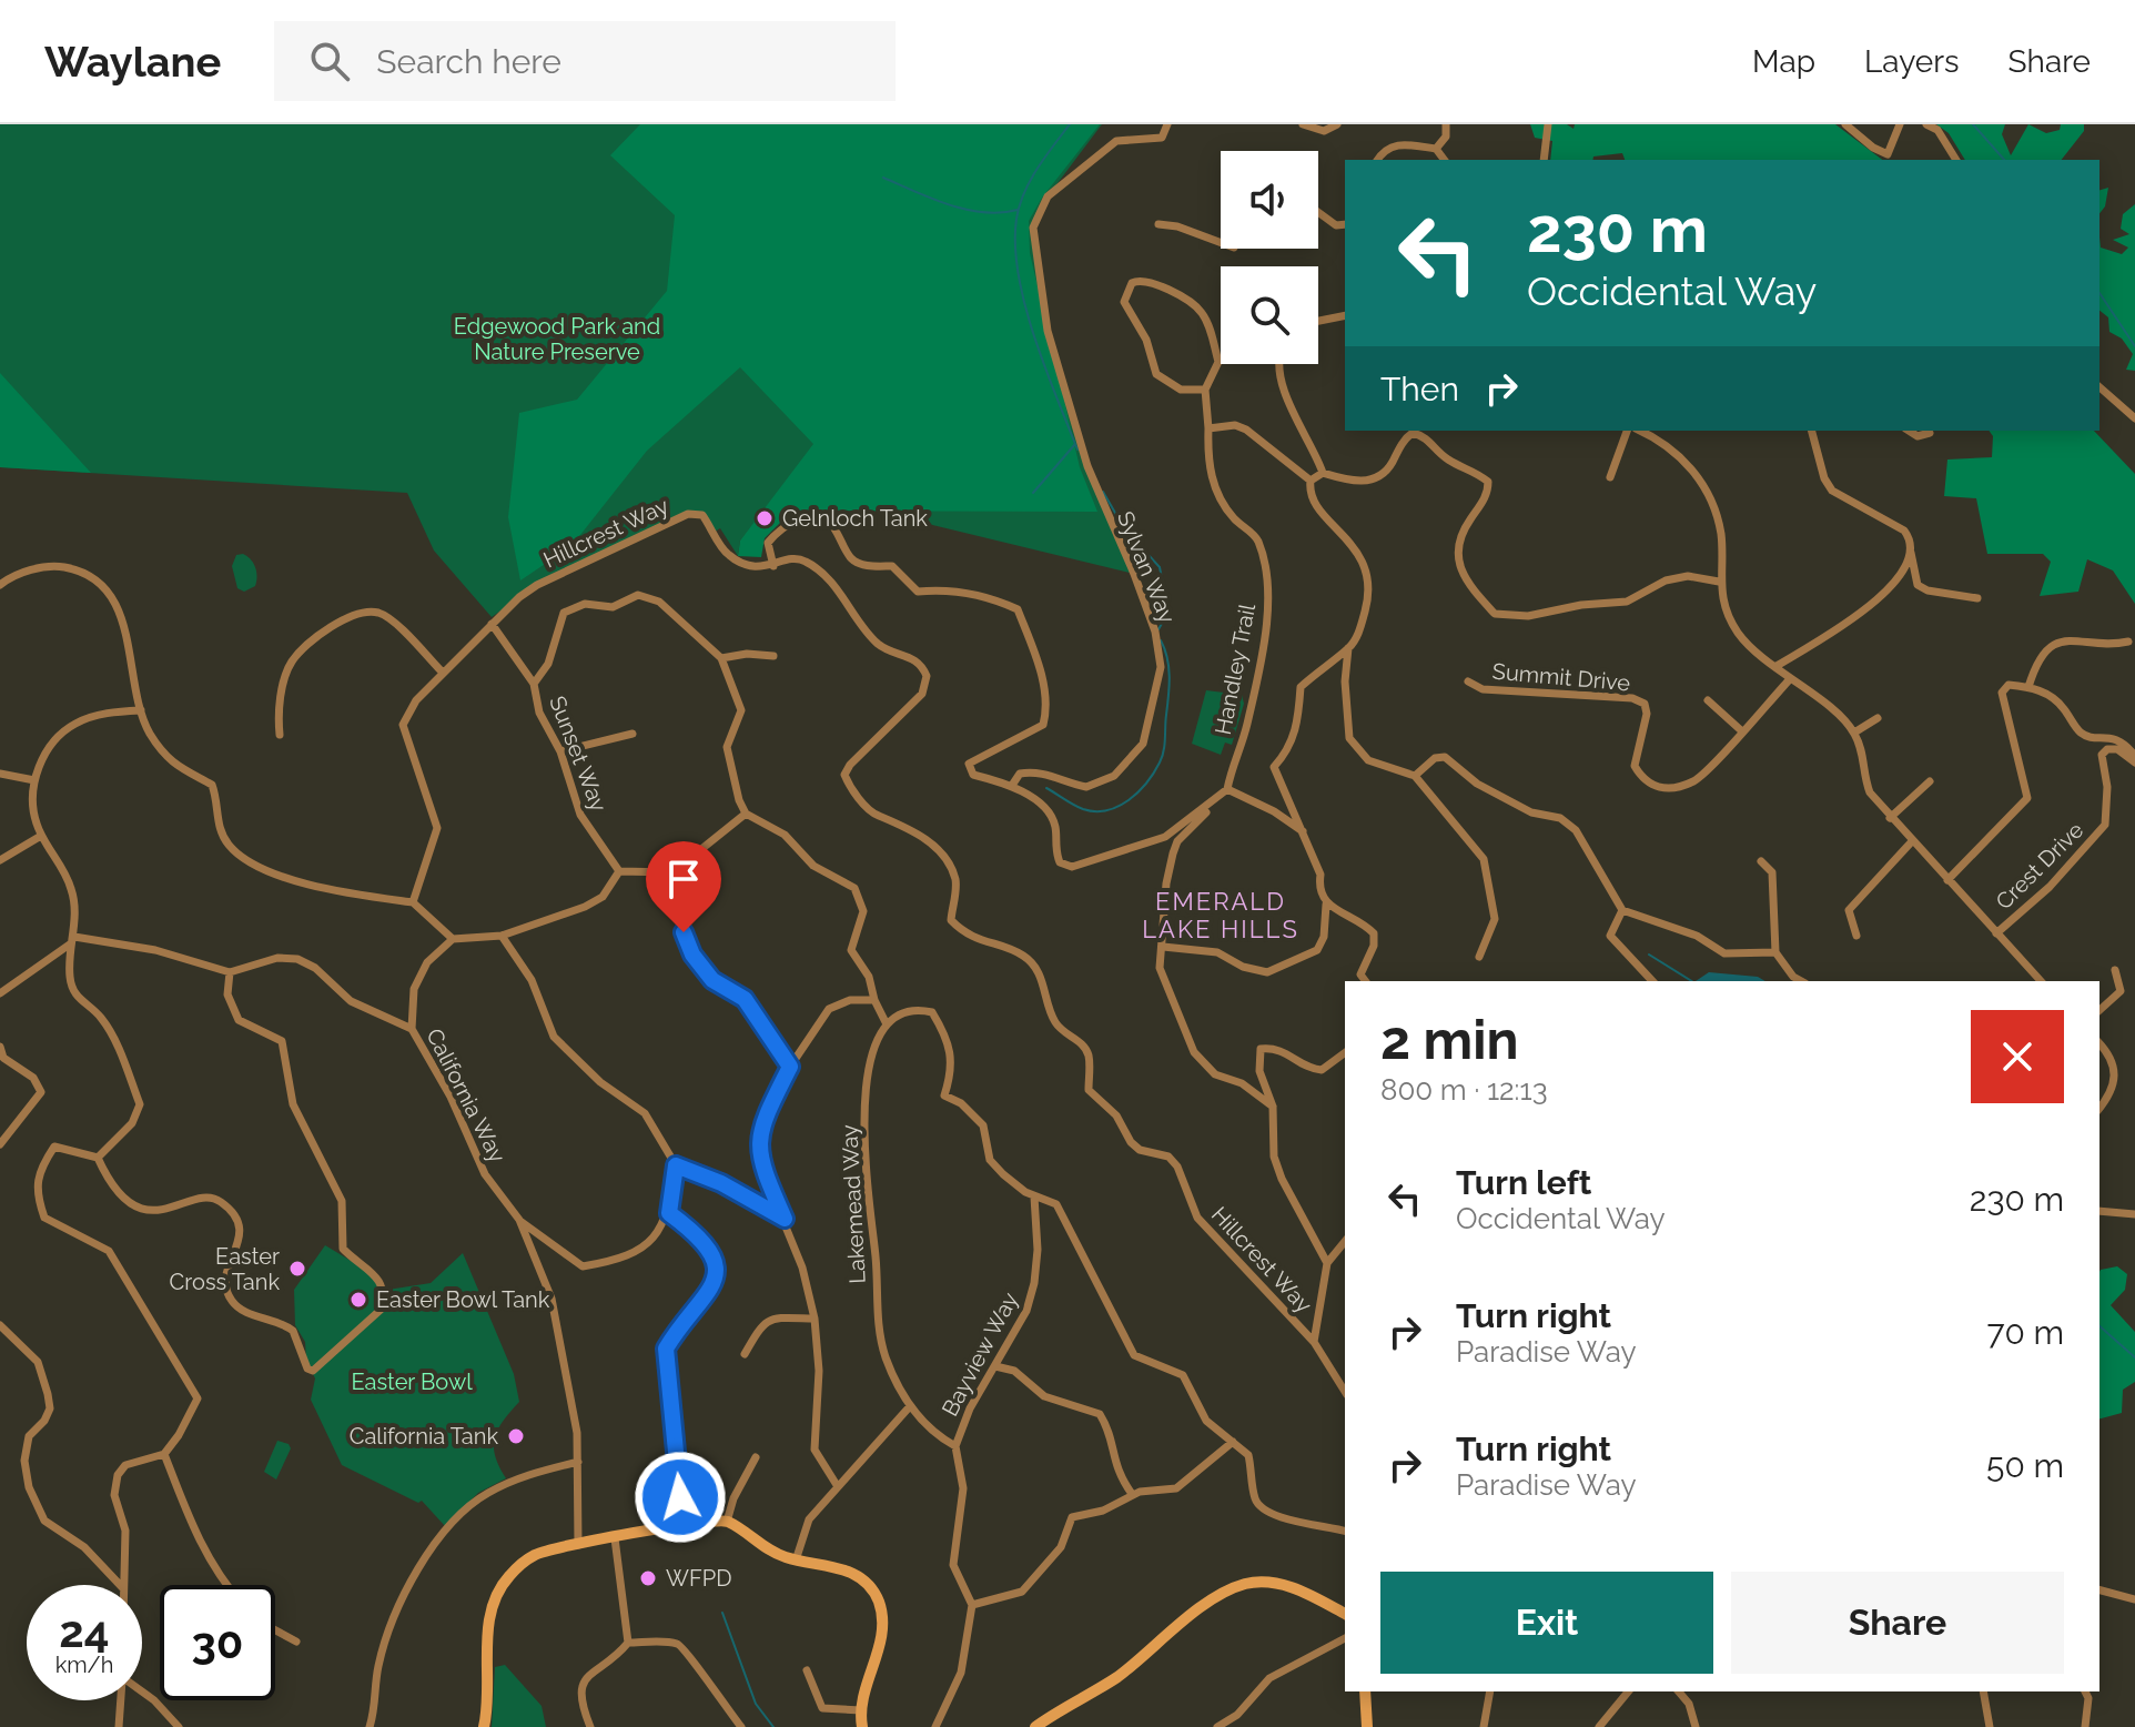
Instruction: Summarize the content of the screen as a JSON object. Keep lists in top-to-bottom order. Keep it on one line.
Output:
{"streets":{"street":["Hillcrest Way","Sylvan Way","Handley Trail","Summit Drive","Sunset Way","Crest Drive","California Way","Lakemead Way","Bayview Way"]},"crossings":[["Hillcrest Way","Sunset Way"],["Lakemead Way","Bayview Way"]],"districts":["EMERALD LAKE HILLS"],"parks":["Edgewood Park and Nature Preserve","Easter Bowl"],"places":["Gelnloch Tank","Easter Cross Tank","Easter Bowl Tank","California Tank","WFPD"],"page":{"header":"Waylane","search":"Search here","nav":["Map","Layers","Share"],"turn":["230 m","Occidental Way"],"then":"Then","heading":["2 min","800 m · 12:13"],"list":[{"name":"Turn left","note":"Occidental Way","value":"230 m"},{"name":"Turn right","note":"Paradise Way","value":"70 m"},{"name":"Turn right","note":"Paradise Way","value":"50 m"}],"buttons":["Exit","Share"],"speed":"24 km/h","limit":"30"}}
